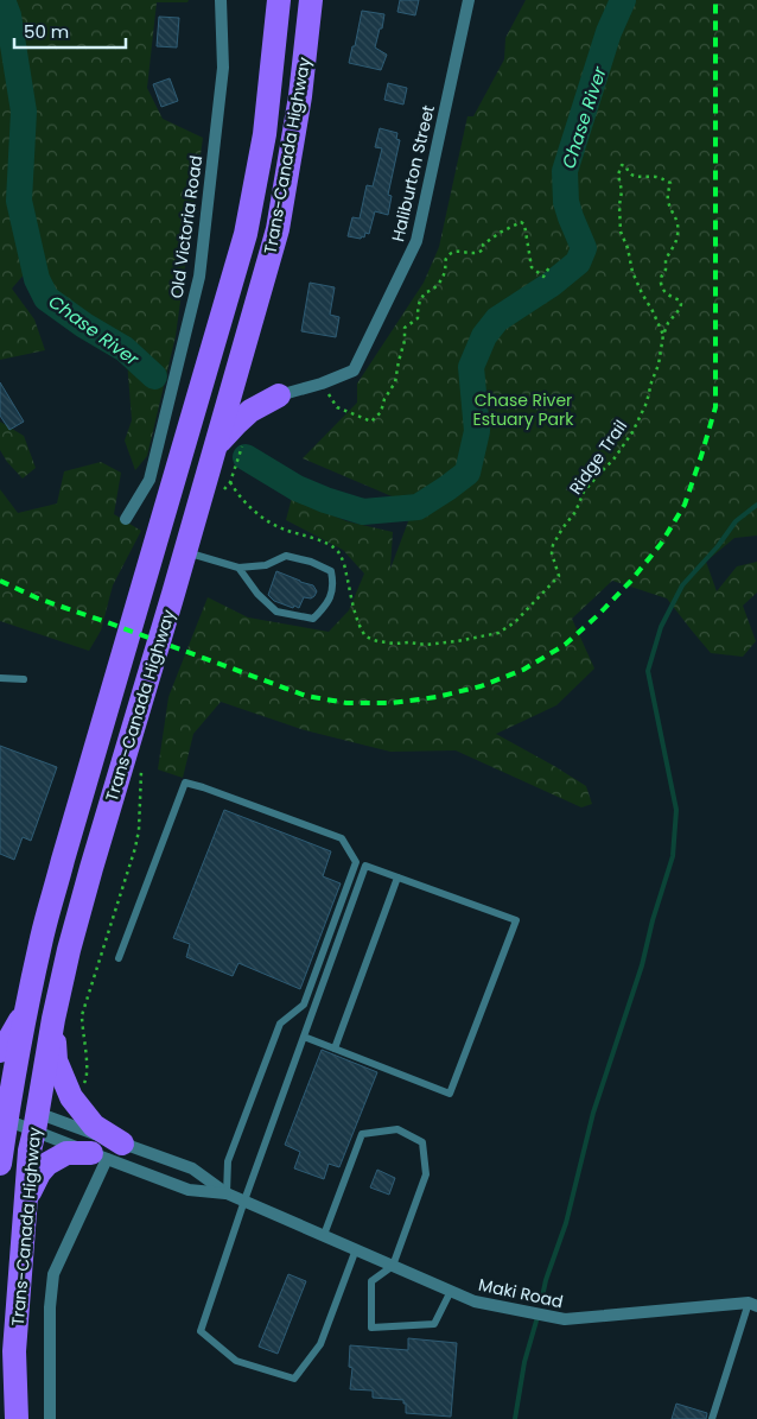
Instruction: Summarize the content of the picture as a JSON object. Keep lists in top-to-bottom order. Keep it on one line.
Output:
{"streets":{"highway":["Trans-Canada Highway"],"street":["Haliburton Street","Old Victoria Road","Maki Road"],"path":["Ridge Trail"]},"crossings":[["Trans-Canada Highway","Maki Road"]],"water":["Chase River"],"parks":["Chase River Estuary Park"],"scale_bar":"50 m"}
